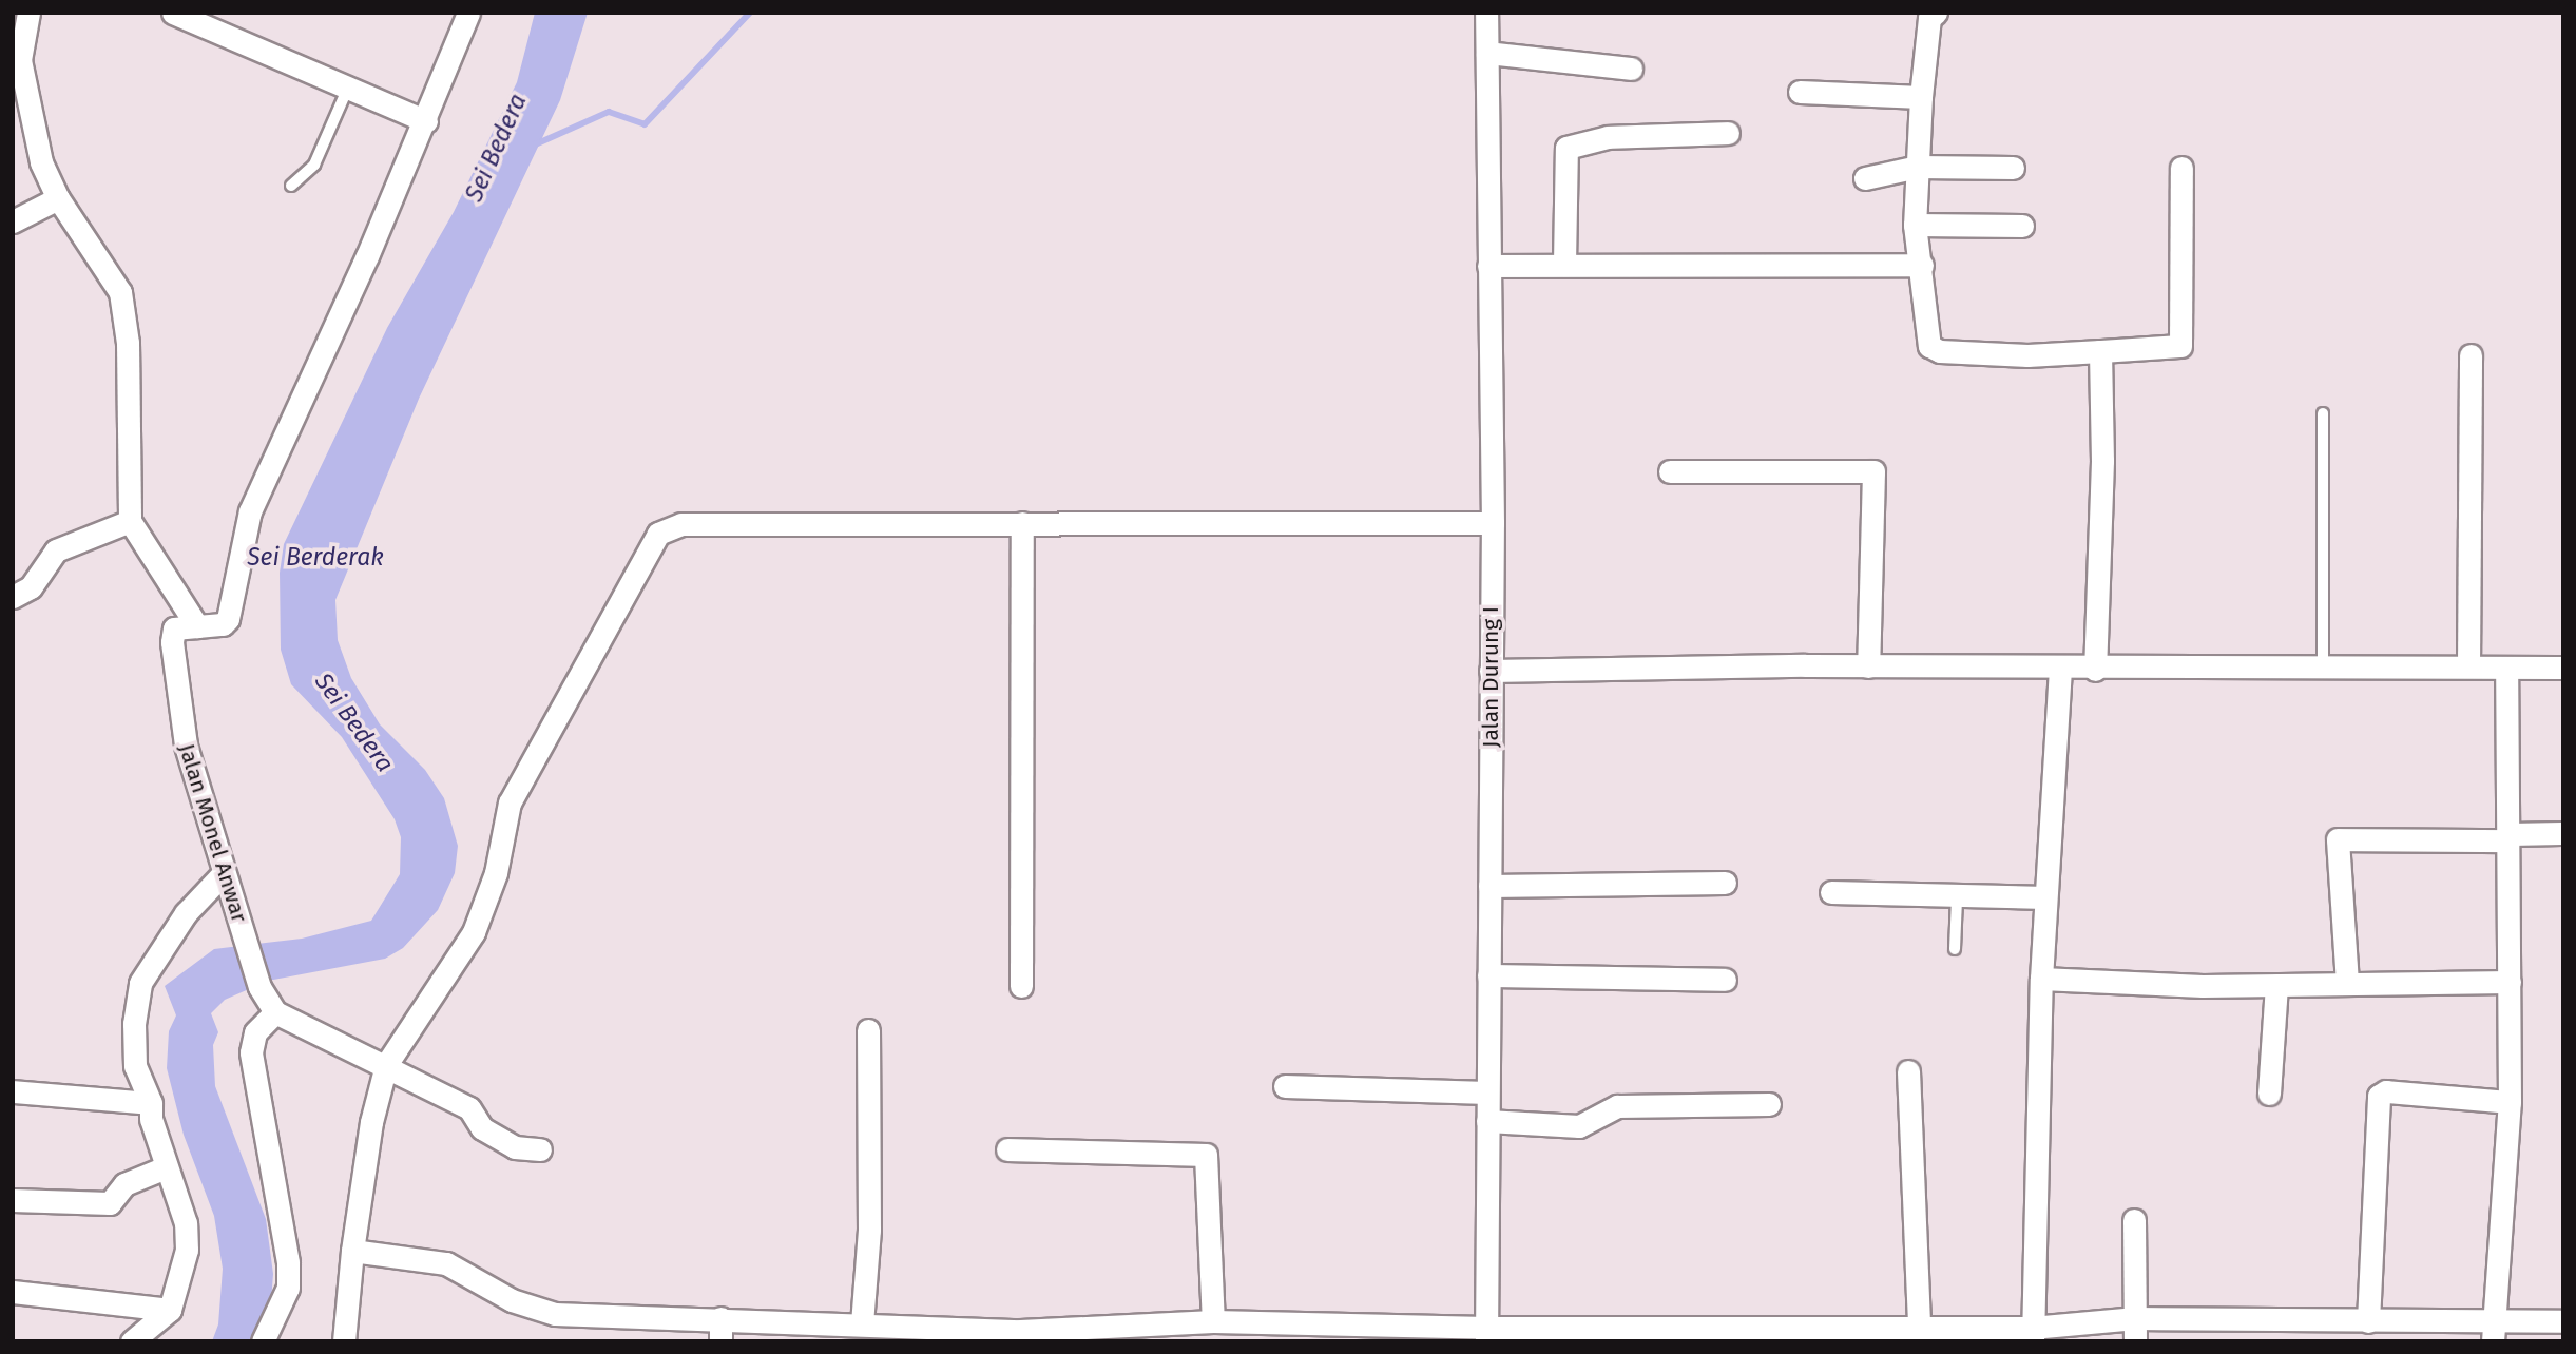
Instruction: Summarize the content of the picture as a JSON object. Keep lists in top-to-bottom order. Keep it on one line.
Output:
{"streets":{"street":["Jalan Durung I","Jalan Monel Anwar"]},"water":["Sei Bedera","Sei Berderak"]}
